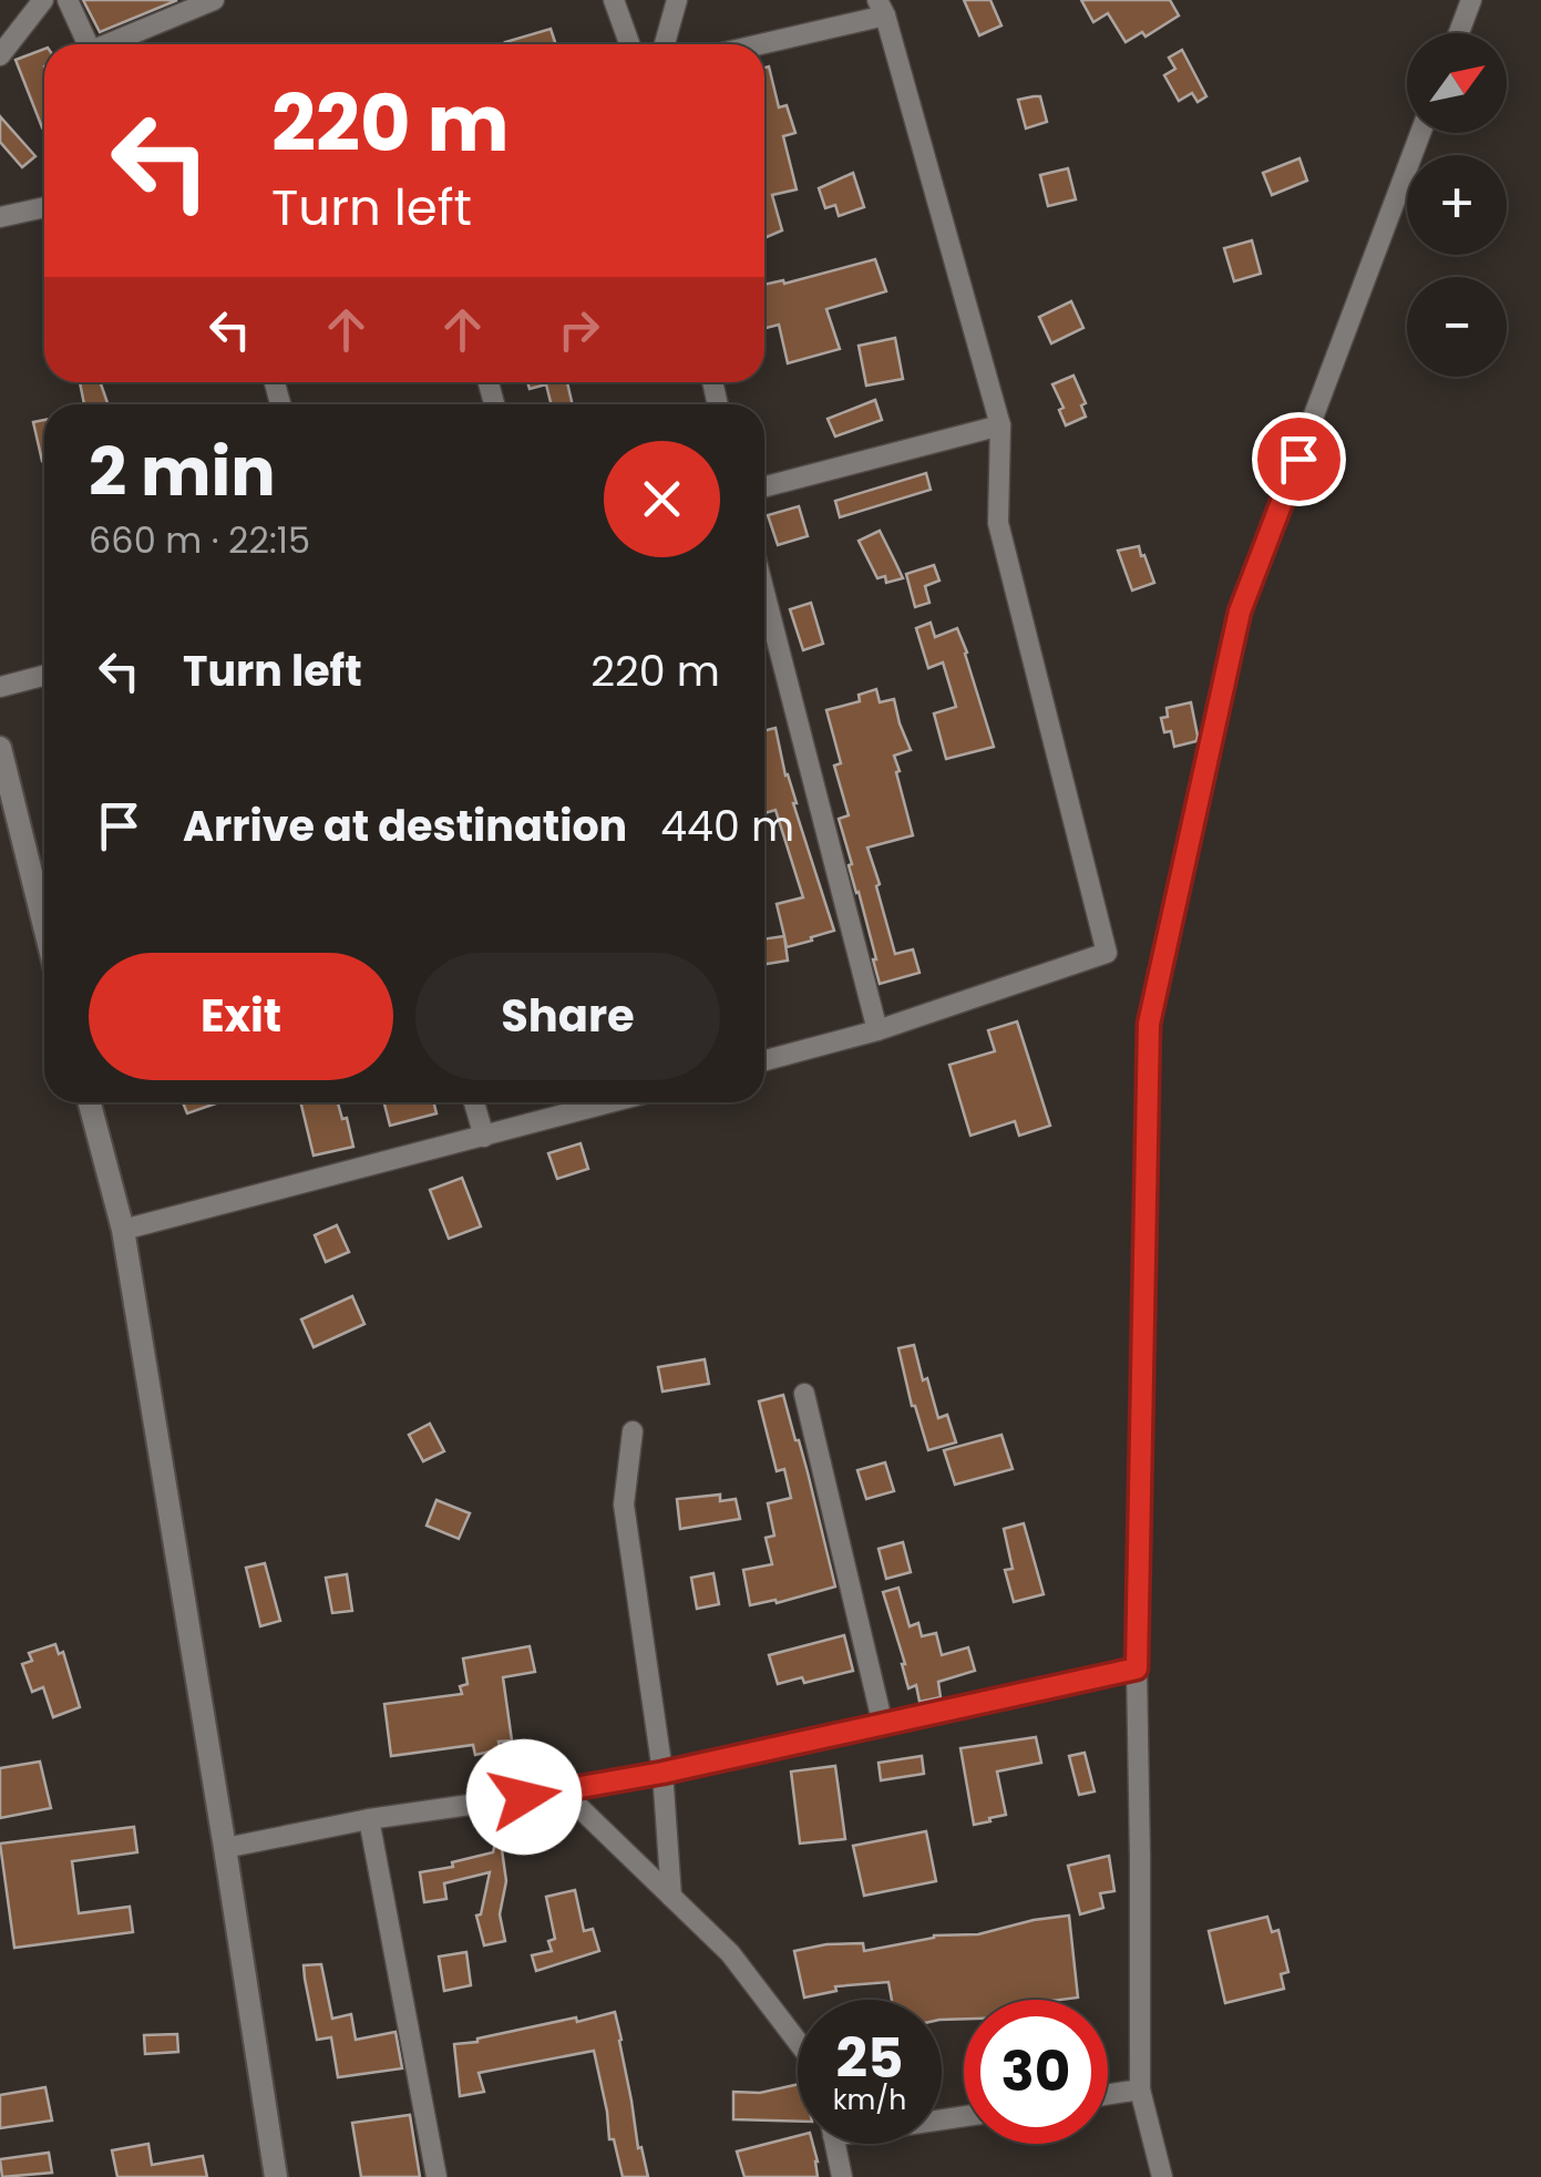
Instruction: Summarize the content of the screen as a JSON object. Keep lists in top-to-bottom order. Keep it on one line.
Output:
{"north":"top right","page":{"map_buttons":["+","−"],"turn":["220 m","Turn left"],"heading":["2 min","660 m · 22:15"],"list":[{"name":"Turn left","value":"220 m"},{"name":"Arrive at destination","value":"440 m"}],"buttons":["Exit","Share"],"speed":"25 km/h","limit":"30"}}
